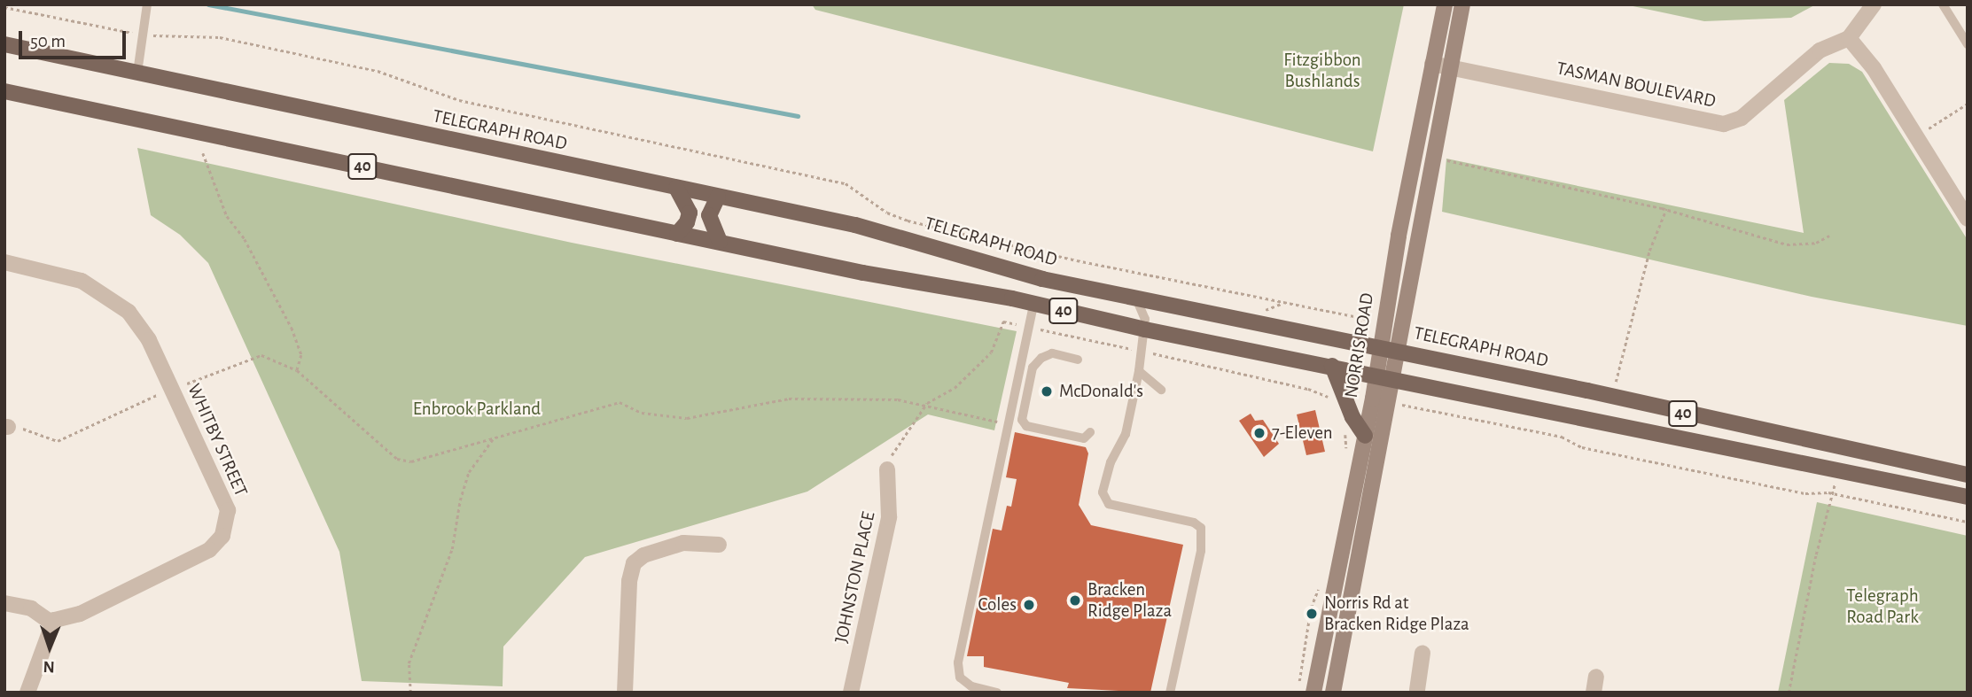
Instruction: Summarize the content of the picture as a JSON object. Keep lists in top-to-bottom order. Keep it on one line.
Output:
{"streets":{"main road":["TELEGRAPH ROAD","40","NORRIS ROAD"],"street":["TASMAN BOULEVARD","WHITBY STREET","JOHNSTON PLACE"]},"crossings":[["TASMAN BOULEVARD","NORRIS ROAD"],["TELEGRAPH ROAD","NORRIS ROAD"],["40","NORRIS ROAD"]],"parks":["Fitzgibbon Bushlands","Enbrook Parkland","Telegraph Road Park"],"places":["McDonald's","7-Eleven","Bracken Ridge Plaza","Coles","Norris Rd at Bracken Ridge Plaza"],"scale_bar":"50 m","north":"bottom"}
